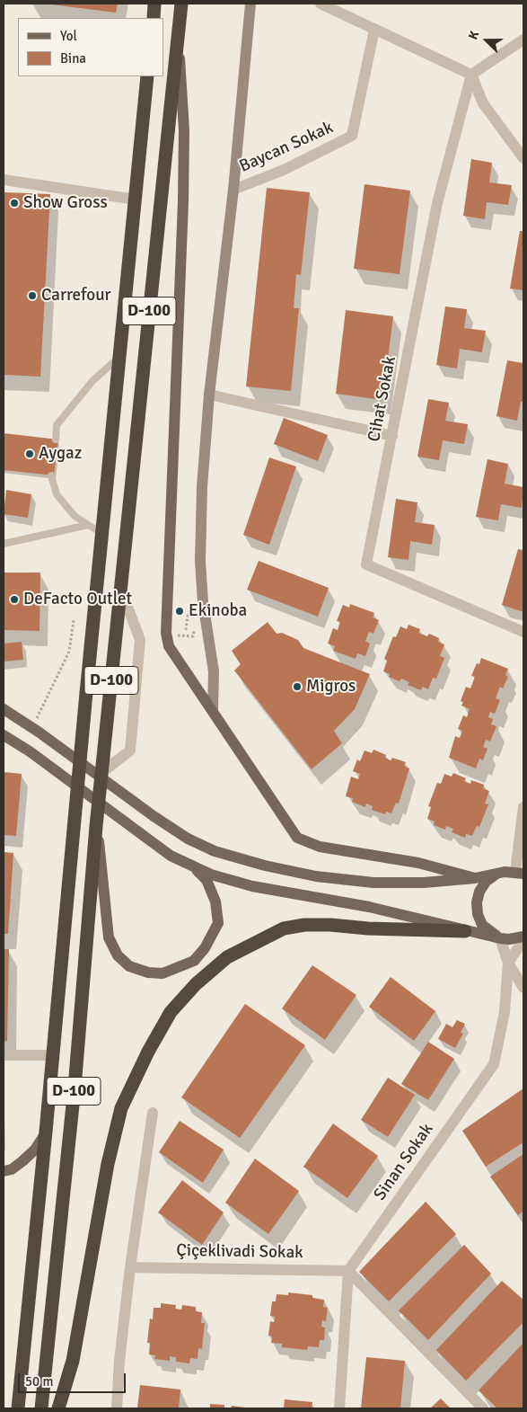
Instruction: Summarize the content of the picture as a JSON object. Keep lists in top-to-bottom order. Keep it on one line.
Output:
{"streets":{"highway":["D-100"],"street":["Baycan Sokak","Cihat Sokak","Sinan Sokak","Çiçeklivadi Sokak"]},"crossings":[["Sinan Sokak","Çiçeklivadi Sokak"]],"places":["Show Gross","Carrefour","Aygaz","DeFacto Outlet","Ekinoba","Migros"],"legend":["Yol","Bina"],"scale_bar":"50 m","north":"left"}
